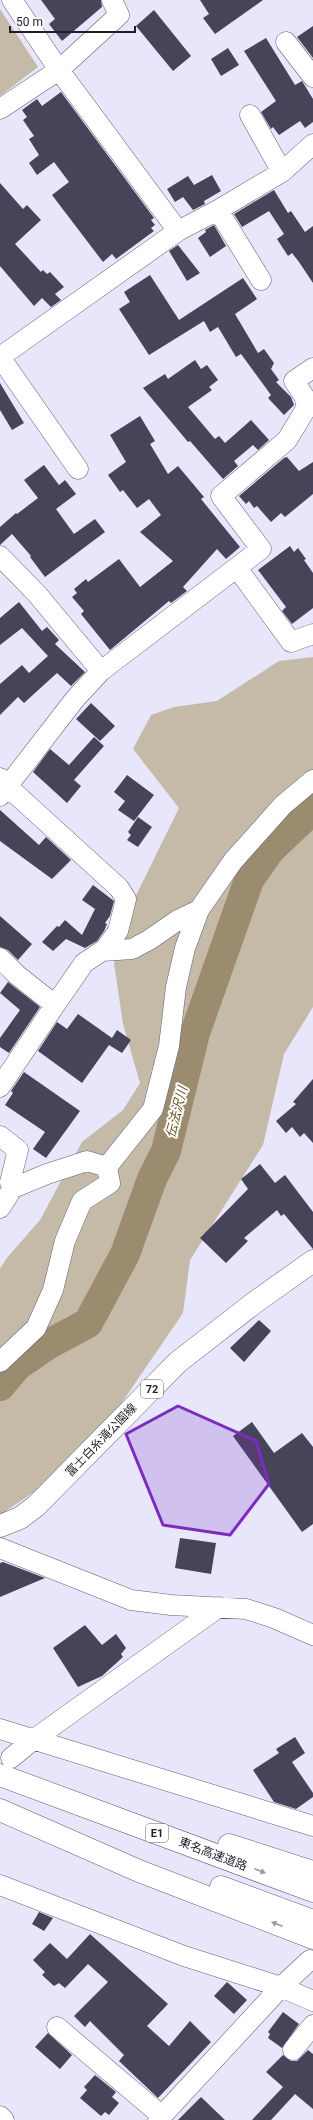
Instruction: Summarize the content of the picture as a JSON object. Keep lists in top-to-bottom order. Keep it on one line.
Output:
{"streets":{"main road":["72","富士白糸滝公園線","E1","東名高速道路"]},"water":["伝法沢川"],"scale_bar":"50 m"}
